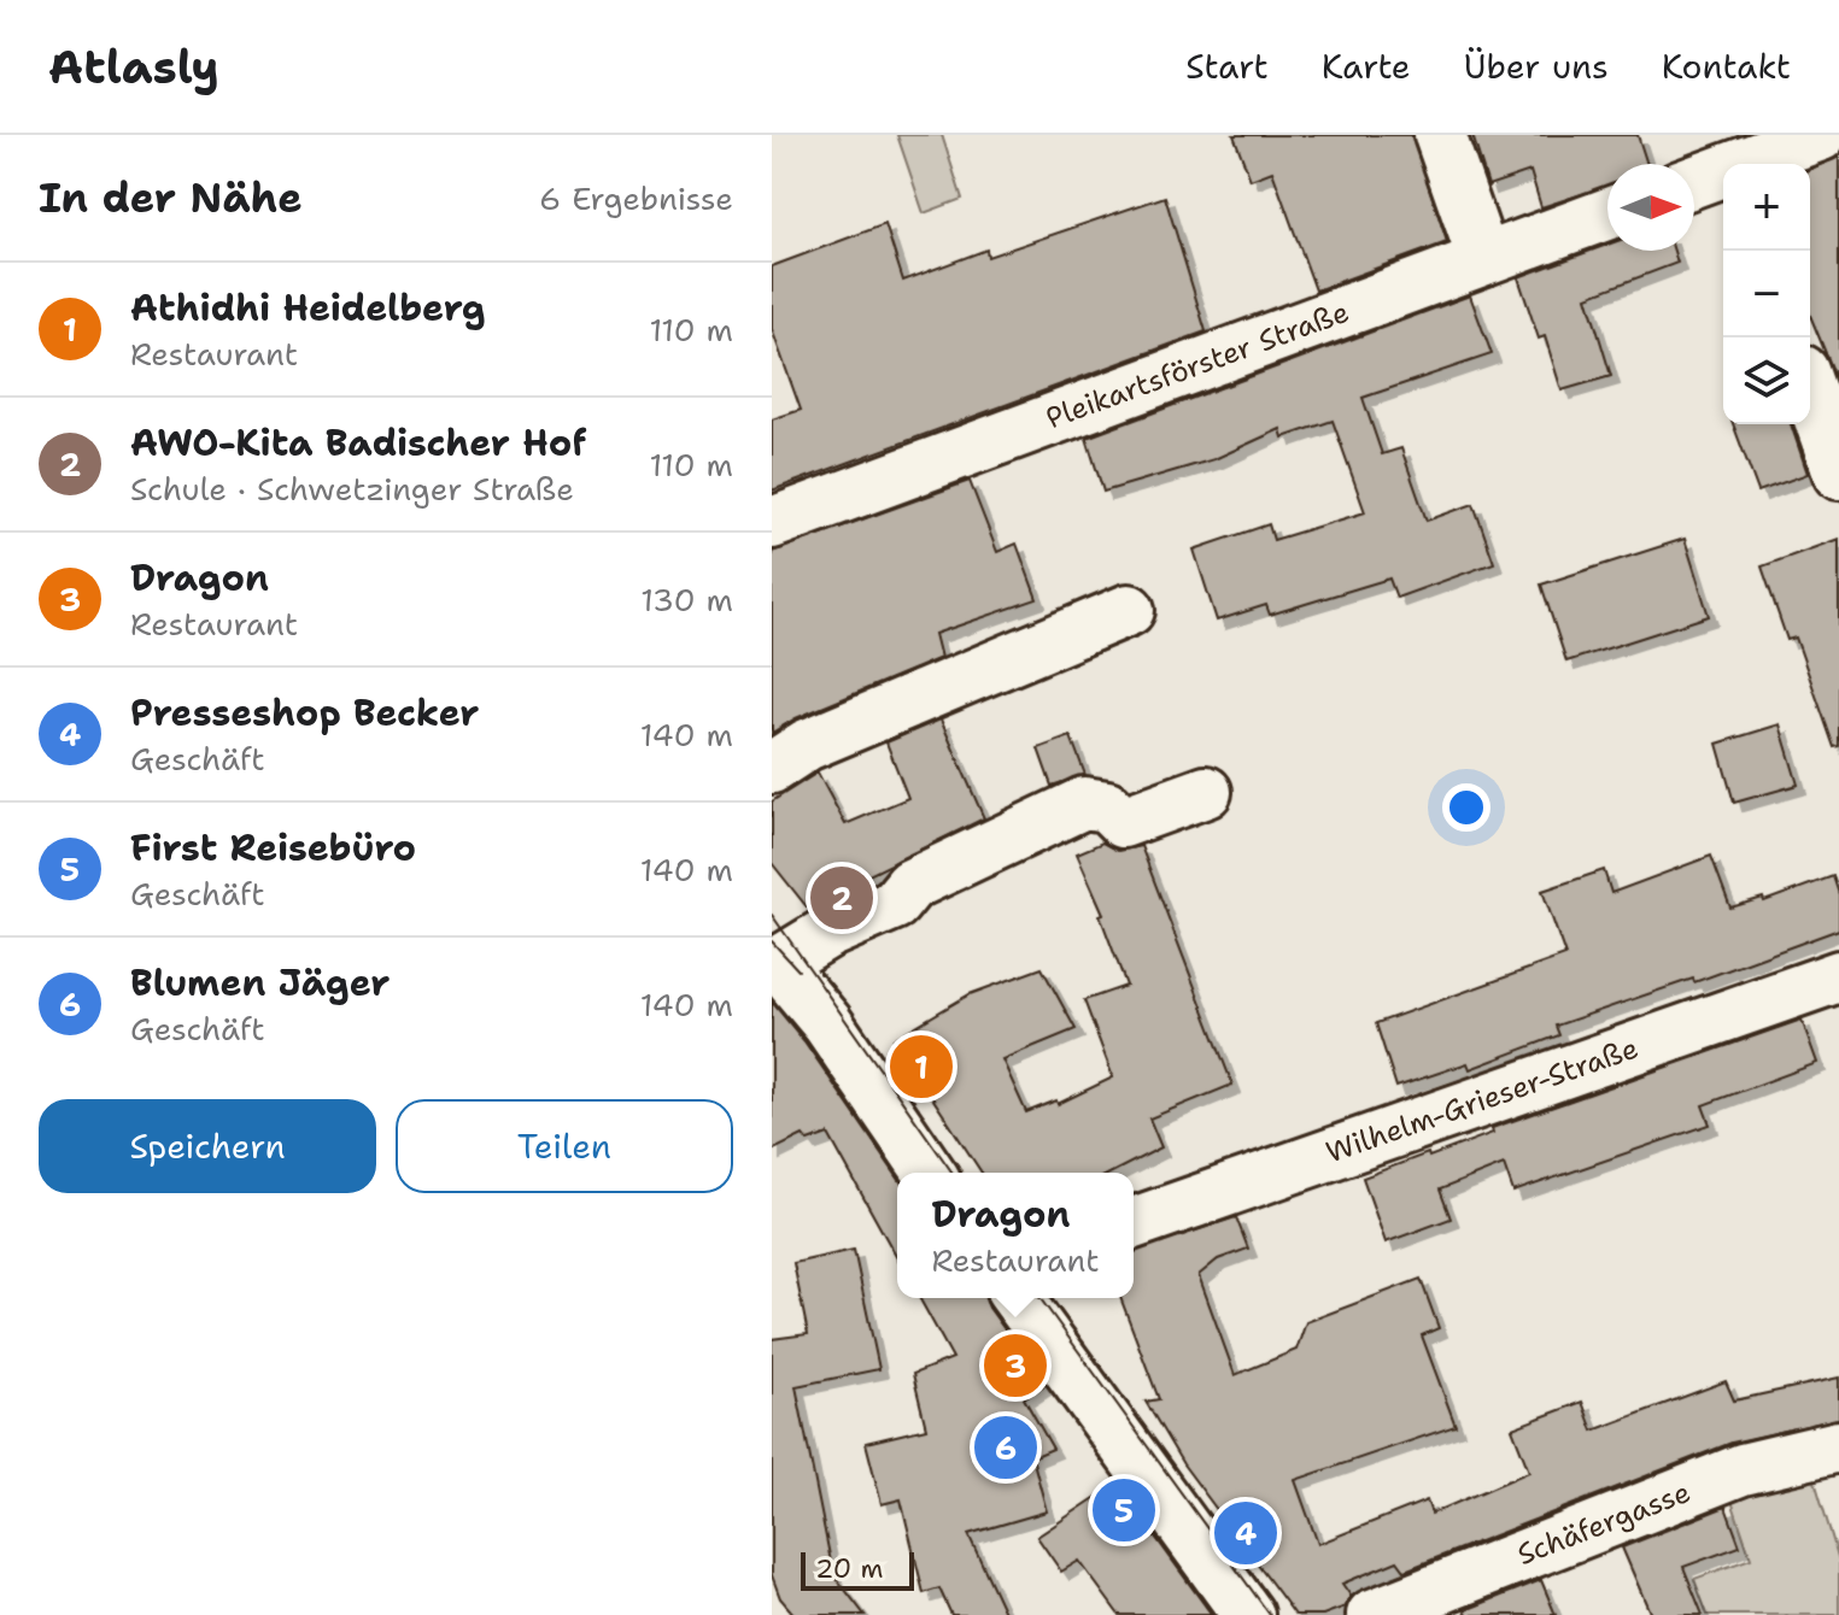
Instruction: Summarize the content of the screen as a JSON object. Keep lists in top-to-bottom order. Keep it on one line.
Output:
{"streets":{"street":["Pleikartsförster Straße","Wilhelm-Grieser-Straße","Schäfergasse"]},"scale_bar":"20 m","north":"right","page":{"header":"Atlasly","nav":["Start","Karte","Über uns","Kontakt"],"heading":["In der Nähe","6 Ergebnisse"],"map_buttons":["+","−"],"list":[{"mark":"1","name":"Athidhi Heidelberg","note":"Restaurant","value":"110 m"},{"mark":"2","name":"AWO-Kita Badischer Hof","note":"Schule · Schwetzinger Straße","value":"110 m"},{"mark":"3","name":"Dragon","note":"Restaurant","value":"130 m"},{"mark":"4","name":"Presseshop Becker","note":"Geschäft","value":"140 m"},{"mark":"5","name":"First Reisebüro","note":"Geschäft","value":"140 m"},{"mark":"6","name":"Blumen Jäger","note":"Geschäft","value":"140 m"}],"pins":["2","1","3","6","5","4"],"buttons":["Speichern","Teilen"],"popup":["Dragon","Restaurant"],"scale":"20 m"}}
